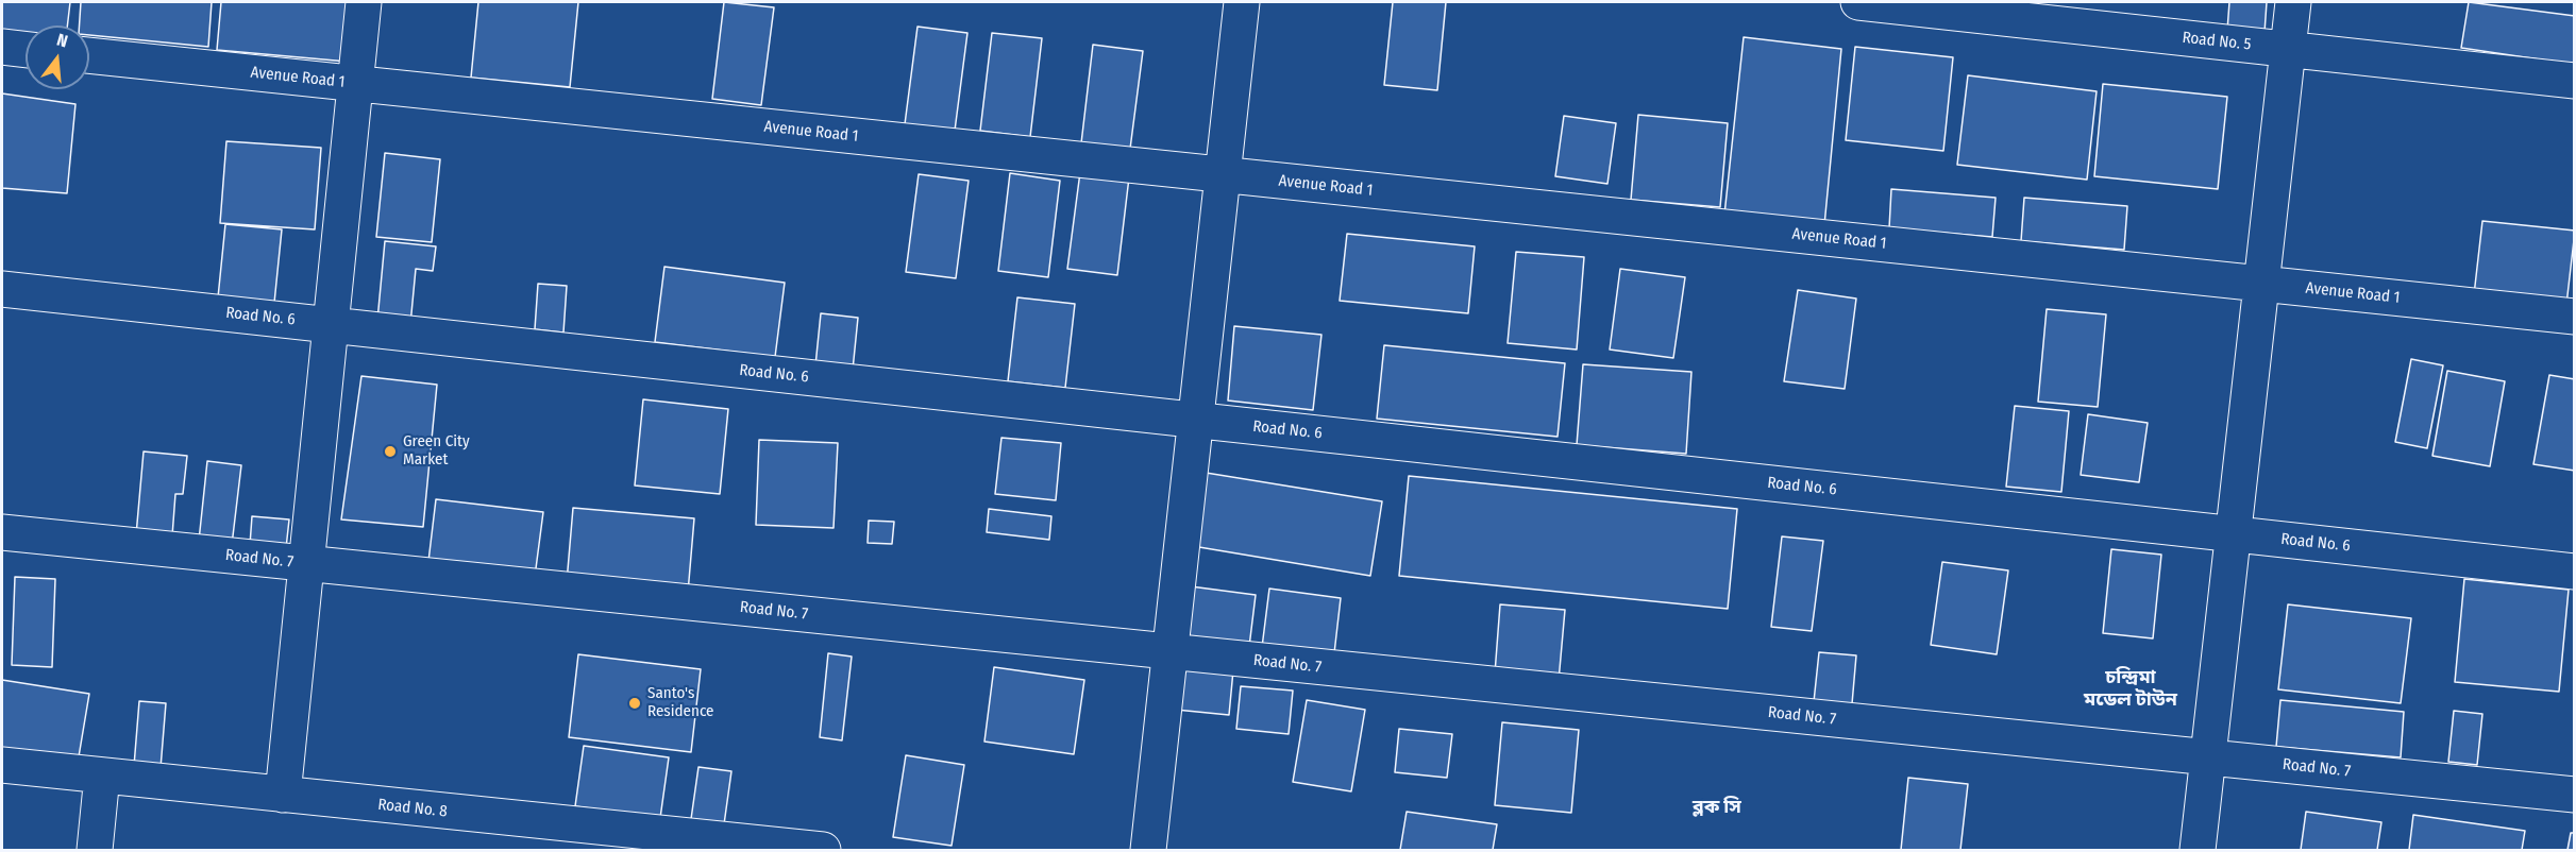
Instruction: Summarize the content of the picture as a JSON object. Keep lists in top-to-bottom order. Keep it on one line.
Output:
{"streets":{"street":["Road No. 5","Avenue Road 1","Road No. 6","Road No. 7","Road No. 8"]},"districts":["চন্দ্রিমা মডেল টাউন","ব্লক সি"],"places":["Green City Market","Santo's Residence"],"north":"top"}
